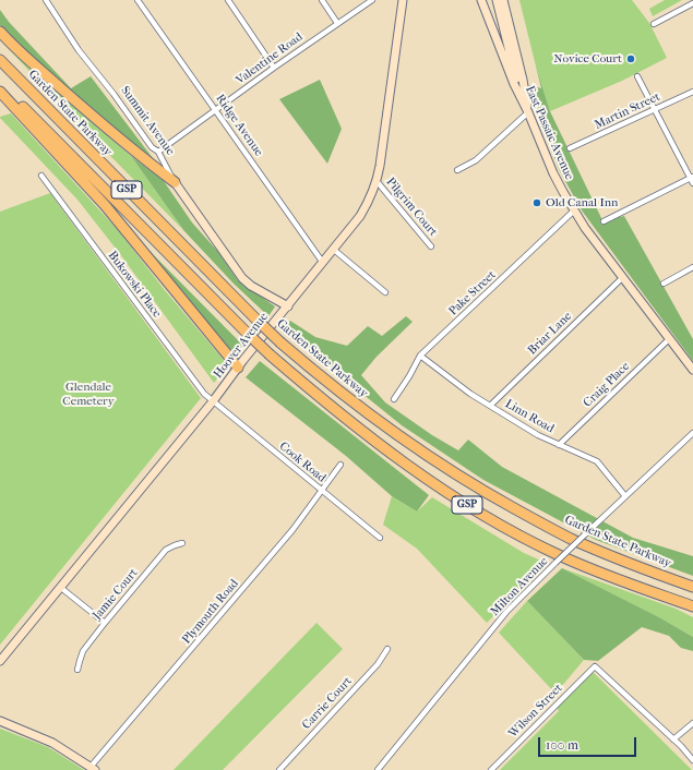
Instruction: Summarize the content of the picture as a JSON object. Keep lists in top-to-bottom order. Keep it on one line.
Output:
{"streets":{"highway":["Garden State Parkway","GSP"],"street":["Valentine Road","Martin Street","Summit Avenue","Ridge Avenue","East Passaic Avenue","Pilgrim Court","Bukowski Place","Pake Street","Briar Lane","Hoover Avenue","Craig Place","Linn Road","Cook Road","Milton Avenue","Jamie Court","Plymouth Road","Carrie Court","Wilson Street"]},"crossings":[["Valentine Road","Summit Avenue"],["Valentine Road","Ridge Avenue"],["Summit Avenue","Hoover Avenue"],["Ridge Avenue","Hoover Avenue"],["East Passaic Avenue","Pake Street"],["East Passaic Avenue","Briar Lane"],["East Passaic Avenue","Craig Place"],["Pilgrim Court","Hoover Avenue"],["Bukowski Place","Hoover Avenue"],["Bukowski Place","Cook Road"],["Pake Street","Linn Road"],["Briar Lane","Linn Road"],["Hoover Avenue","Cook Road"],["Craig Place","Linn Road"],["Linn Road","Milton Avenue"],["Cook Road","Plymouth Road"]],"parks":["Glendale Cemetery"],"places":["Novice Court","Old Canal Inn"],"scale_bar":"100 m"}
